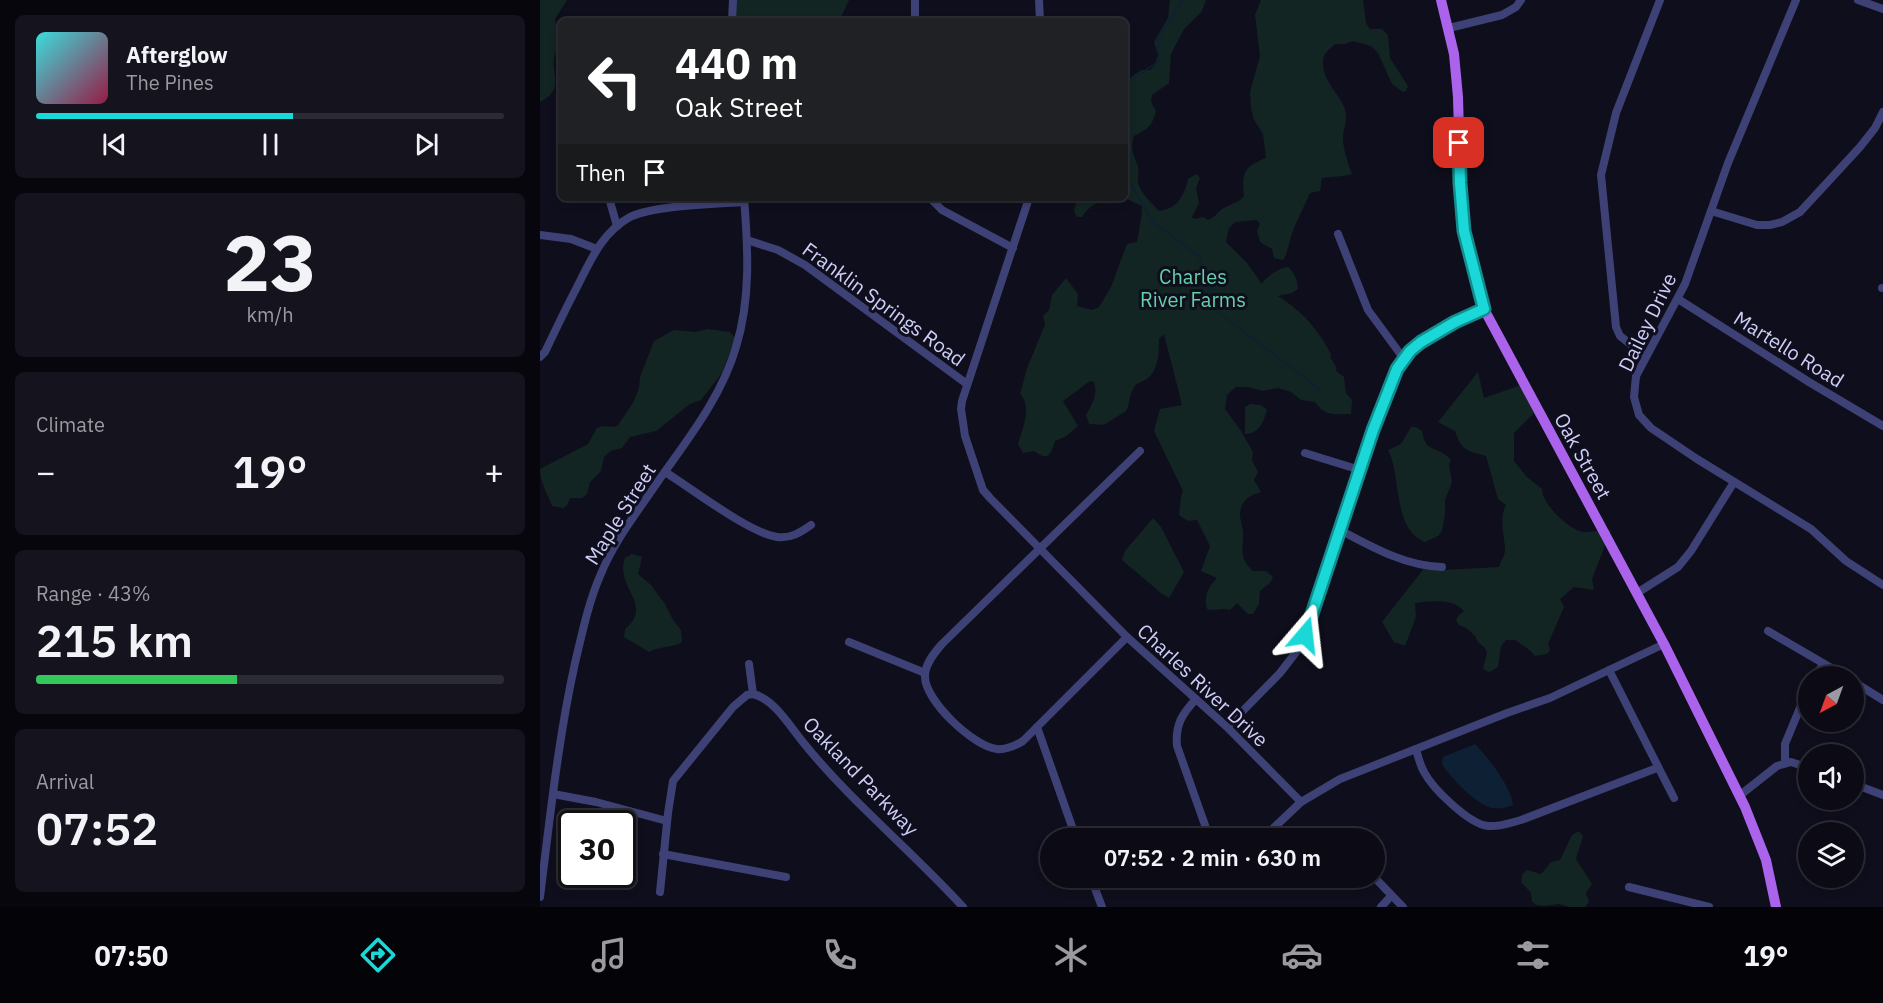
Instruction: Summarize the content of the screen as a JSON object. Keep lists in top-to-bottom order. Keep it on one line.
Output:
{"streets":{"main road":["Oak Street"],"street":["Franklin Springs Road","Dailey Drive","Martello Road","Maple Street","Charles River Drive","Oakland Parkway"]},"crossings":[["Franklin Springs Road","Maple Street"],["Franklin Springs Road","Charles River Drive"],["Dailey Drive","Martello Road"]],"parks":["Charles River Farms"],"north":"bottom left","page":{"turn":["440 m","Oak Street"],"song":["Afterglow","The Pines"],"then":"Then","tile":[["23","km/h"],"Climate",["Range · 43%","215 km"],["Arrival","07:52"]],"heat":["−","19°","+"],"limit":"30","trip":"07:52 · 2 min · 630 m","tabs":["07:50","19°"]}}
